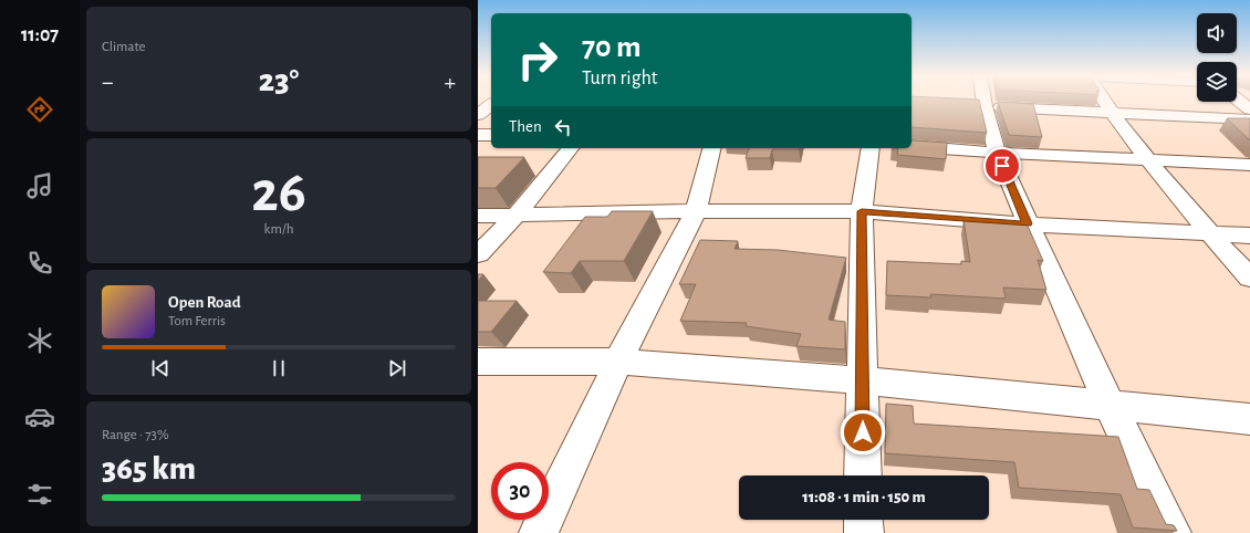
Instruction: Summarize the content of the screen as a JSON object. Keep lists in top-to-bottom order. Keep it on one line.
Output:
{"page":{"tabs":"11:07","tile":["Climate",["26","km/h"],["Range · 73%","365 km"]],"turn":["70 m","Turn right"],"heat":["−","23°","+"],"then":"Then","song":["Open Road","Tom Ferris"],"limit":"30","trip":"11:08 · 1 min · 150 m"}}
